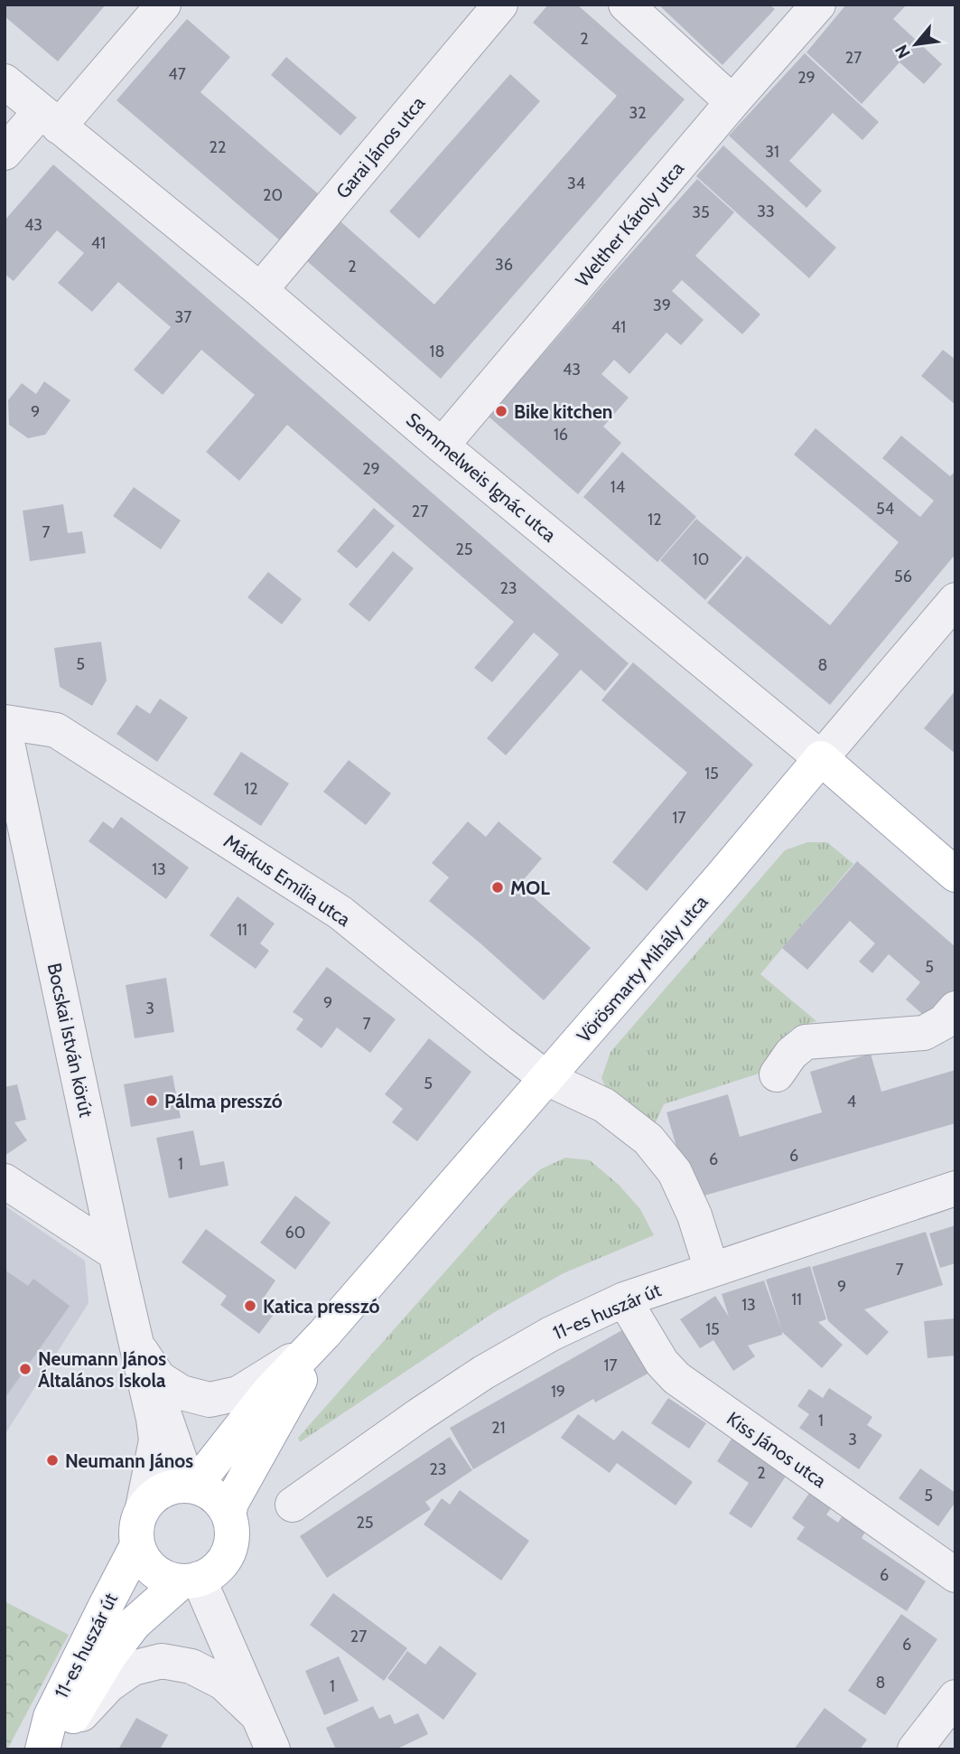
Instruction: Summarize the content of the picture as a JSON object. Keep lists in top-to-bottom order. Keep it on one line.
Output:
{"streets":{"main road":["Semmelweis Ignác utca","Vörösmarty Mihály utca","11-es huszár út"],"street":["Garai János utca","Welther Károly utca","Márkus Emília utca","Bocskai István körút","Kiss János utca"]},"crossings":[["Garai János utca","Semmelweis Ignác utca"],["Welther Károly utca","Semmelweis Ignác utca"],["Semmelweis Ignác utca","Vörösmarty Mihály utca"],["Márkus Emília utca","Vörösmarty Mihály utca"],["Márkus Emília utca","11-es huszár út"],["Bocskai István körút","11-es huszár út"],["11-es huszár út","Kiss János utca"]],"places":["Bike kitchen","MOL","Pálma presszó","Katica presszó","Neumann János Általános Iskola","Neumann János"],"house_numbers":["2","27","47","29","32","22","31","34","20","33","35","43","41","36","2","39","37","41","18","43","9","16","29","14","54","27","12","7","25","10","56","23","5","8","15","12","17","13","11","5","9","3","7","5","4","6","6","1","60","7","9","11","13","15","17","19","1","21","3","23","2","5","25","6","27","6","8","1"],"north":"bottom left"}
